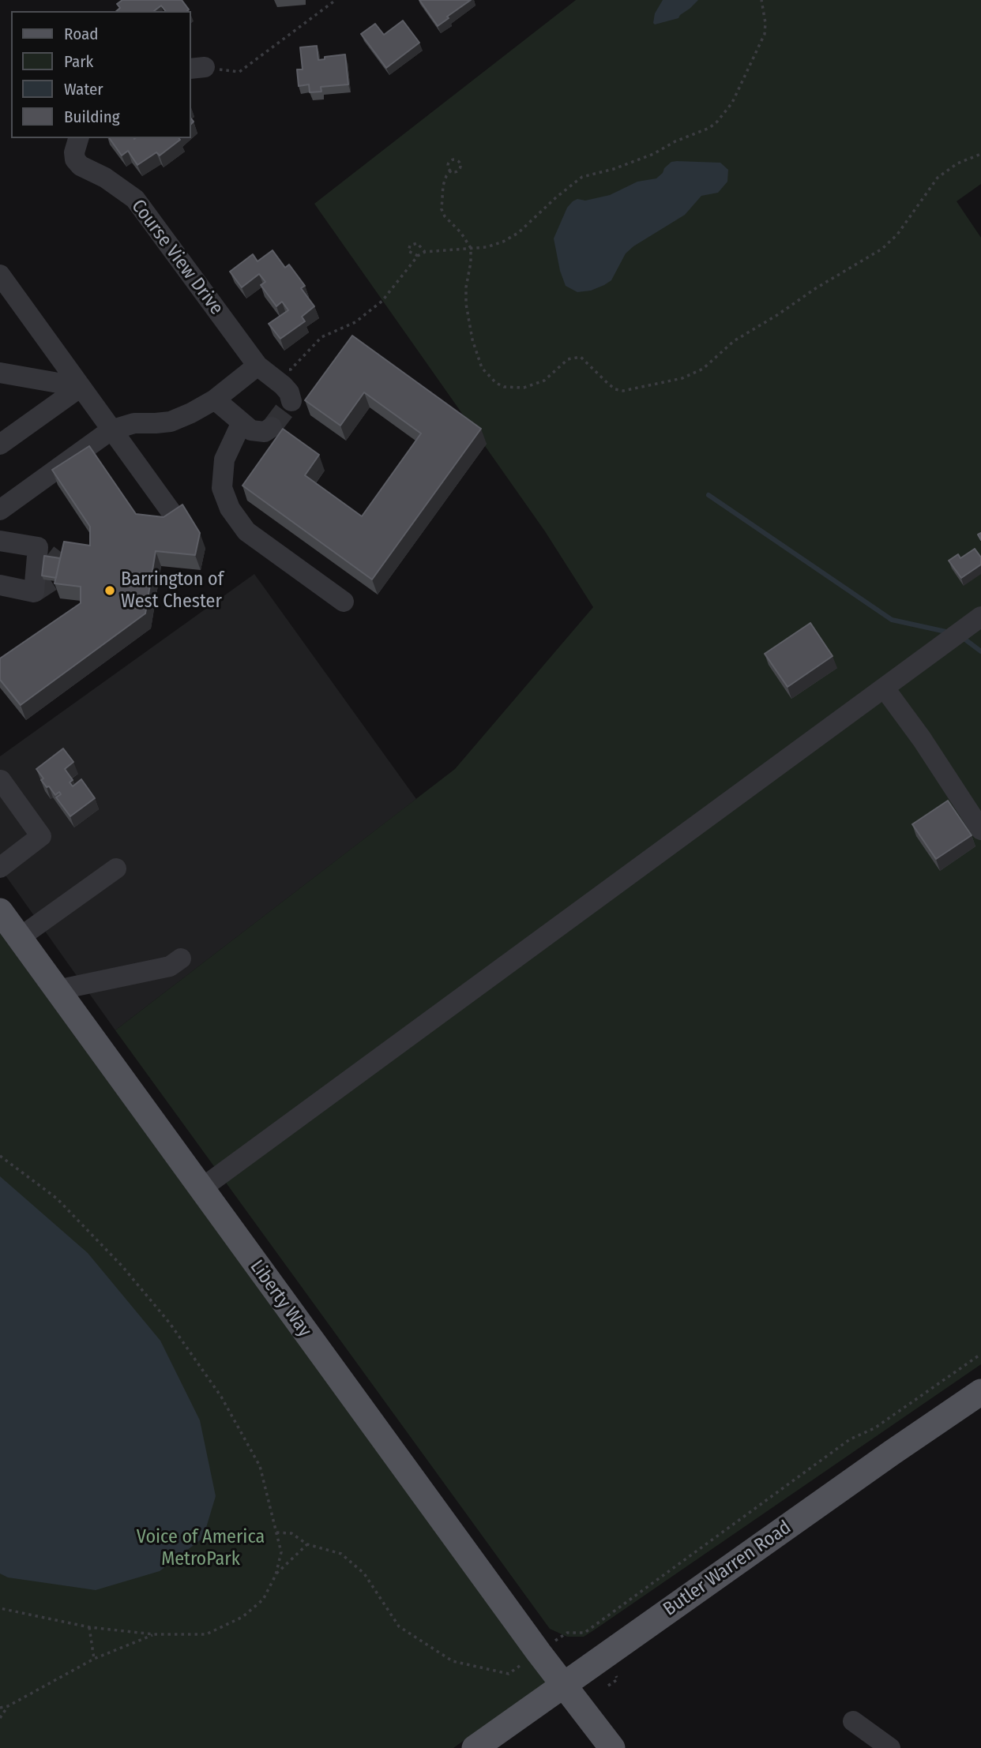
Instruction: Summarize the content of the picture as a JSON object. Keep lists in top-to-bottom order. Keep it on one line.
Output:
{"streets":{"main road":["Liberty Way","Butler Warren Road"],"street":["Course View Drive"]},"crossings":[["Liberty Way","Butler Warren Road"]],"parks":["Voice of America MetroPark"],"places":["Barrington of West Chester"],"legend":["Road","Park","Water","Building"]}
